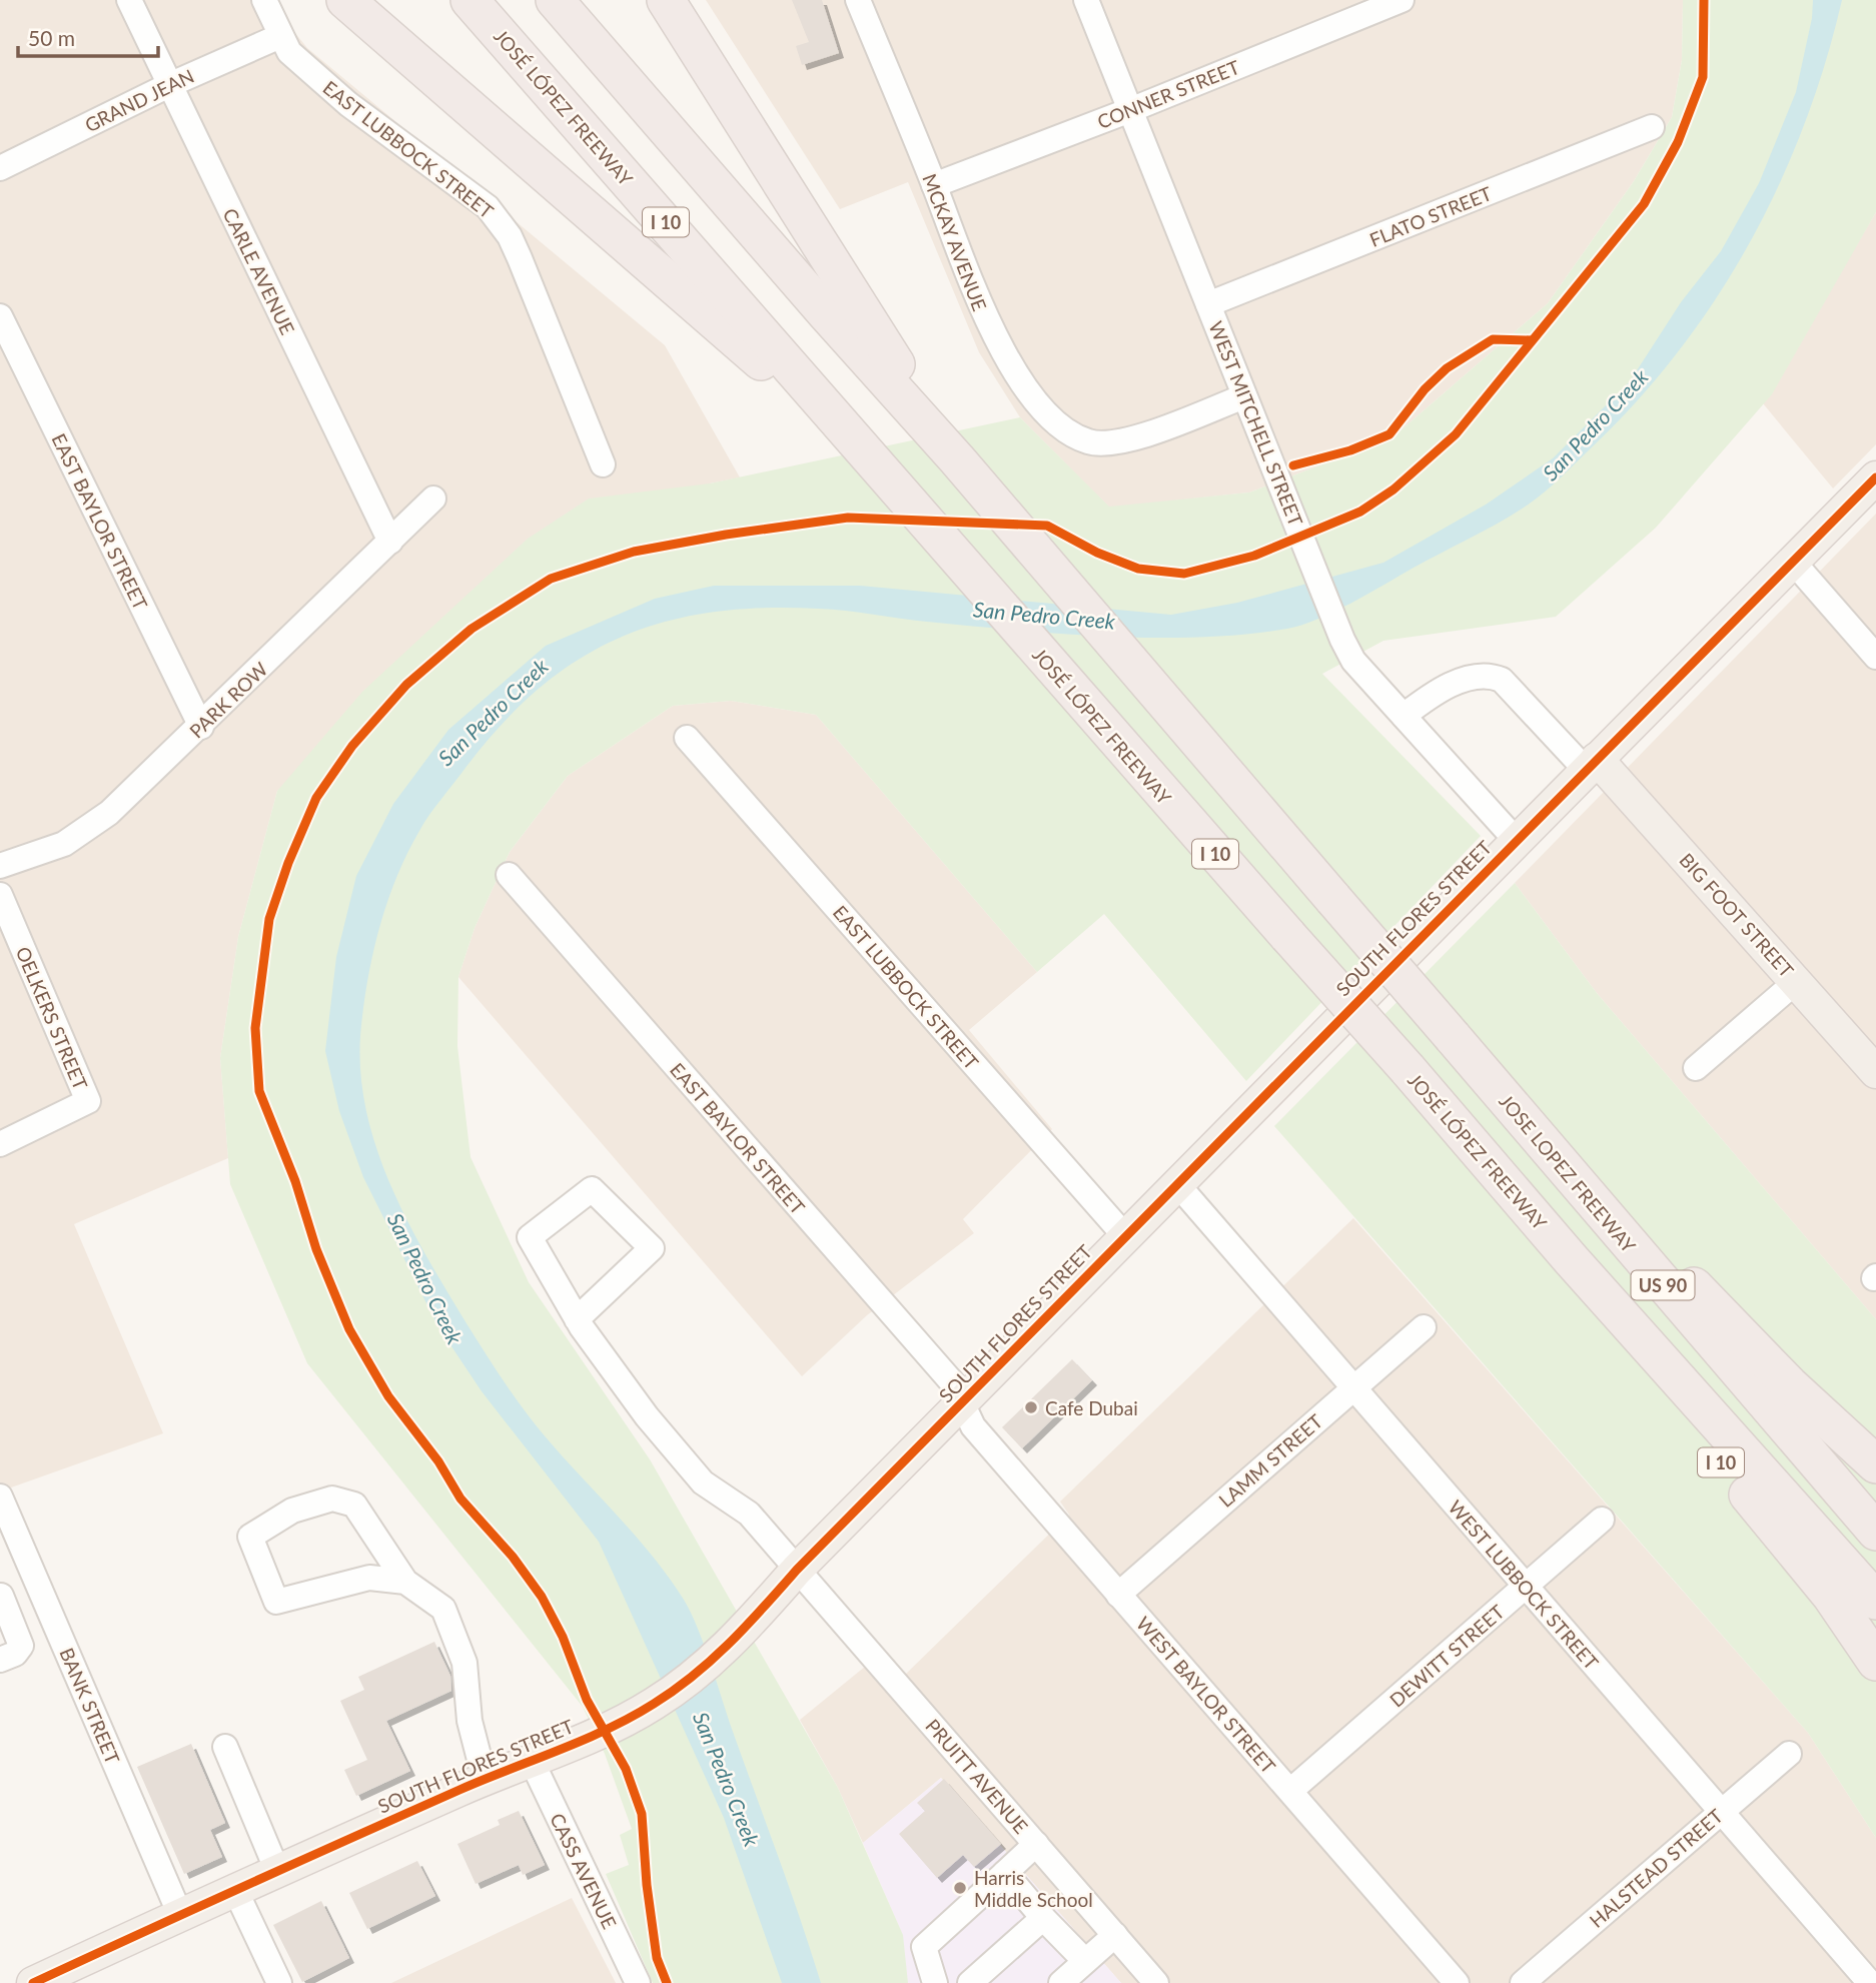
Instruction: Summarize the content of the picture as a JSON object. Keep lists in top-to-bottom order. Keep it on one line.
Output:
{"streets":{"highway":["JOSÉ LÓPEZ FREEWAY","I 10","JOSE LOPEZ FREEWAY","US 90"],"main road":["BIG FOOT STREET","SOUTH FLORES STREET"],"street":["CONNER STREET","GRAND JEAN","EAST LUBBOCK STREET","FLATO STREET","MCKAY AVENUE","CARLE AVENUE","WEST MITCHELL STREET","EAST BAYLOR STREET","PARK ROW","OELKERS STREET","LAMM STREET","WEST LUBBOCK STREET","DEWITT STREET","WEST BAYLOR STREET","BANK STREET","PRUITT AVENUE","HALSTEAD STREET","CASS AVENUE"]},"crossings":[["CONNER STREET","MCKAY AVENUE"],["CONNER STREET","WEST MITCHELL STREET"],["GRAND JEAN","EAST LUBBOCK STREET"],["GRAND JEAN","CARLE AVENUE"],["JOSÉ LÓPEZ FREEWAY","I 10"],["JOSÉ LÓPEZ FREEWAY","US 90"],["EAST LUBBOCK STREET","SOUTH FLORES STREET"],["FLATO STREET","WEST MITCHELL STREET"],["I 10","US 90"],["MCKAY AVENUE","WEST MITCHELL STREET"],["CARLE AVENUE","PARK ROW"],["WEST MITCHELL STREET","SOUTH FLORES STREET"],["EAST BAYLOR STREET","PARK ROW"],["EAST BAYLOR STREET","SOUTH FLORES STREET"],["EAST BAYLOR STREET","WEST BAYLOR STREET"],["BIG FOOT STREET","SOUTH FLORES STREET"],["SOUTH FLORES STREET","WEST LUBBOCK STREET"],["SOUTH FLORES STREET","WEST BAYLOR STREET"],["SOUTH FLORES STREET","BANK STREET"],["SOUTH FLORES STREET","PRUITT AVENUE"],["SOUTH FLORES STREET","CASS AVENUE"],["LAMM STREET","WEST LUBBOCK STREET"],["LAMM STREET","WEST BAYLOR STREET"],["WEST LUBBOCK STREET","DEWITT STREET"],["WEST LUBBOCK STREET","HALSTEAD STREET"],["DEWITT STREET","WEST BAYLOR STREET"]],"water":["San Pedro Creek"],"places":["Cafe Dubai","Harris Middle School"],"scale_bar":"50 m"}
